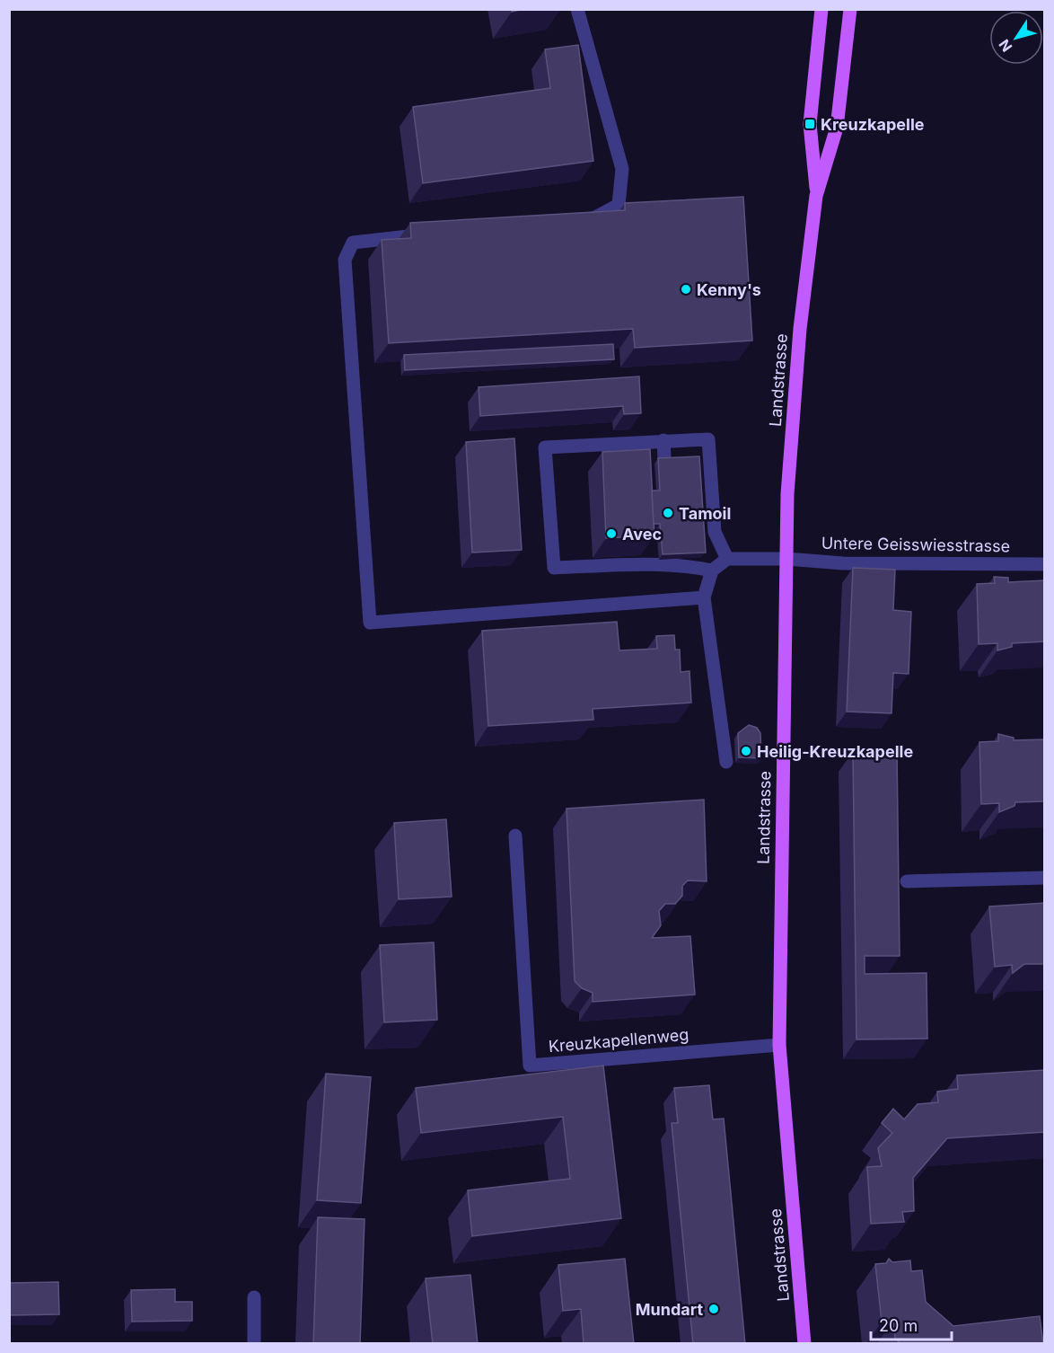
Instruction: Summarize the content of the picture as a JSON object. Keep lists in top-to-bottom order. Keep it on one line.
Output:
{"streets":{"main road":["Landstrasse"],"street":["Untere Geisswiesstrasse","Kreuzkapellenweg"]},"crossings":[["Landstrasse","Untere Geisswiesstrasse"],["Landstrasse","Kreuzkapellenweg"]],"places":{"transit":["Kreuzkapelle"],"other":["Kenny's","Tamoil","Avec","Heilig-Kreuzkapelle","Mundart"]},"scale_bar":"20 m","north":"bottom left"}
